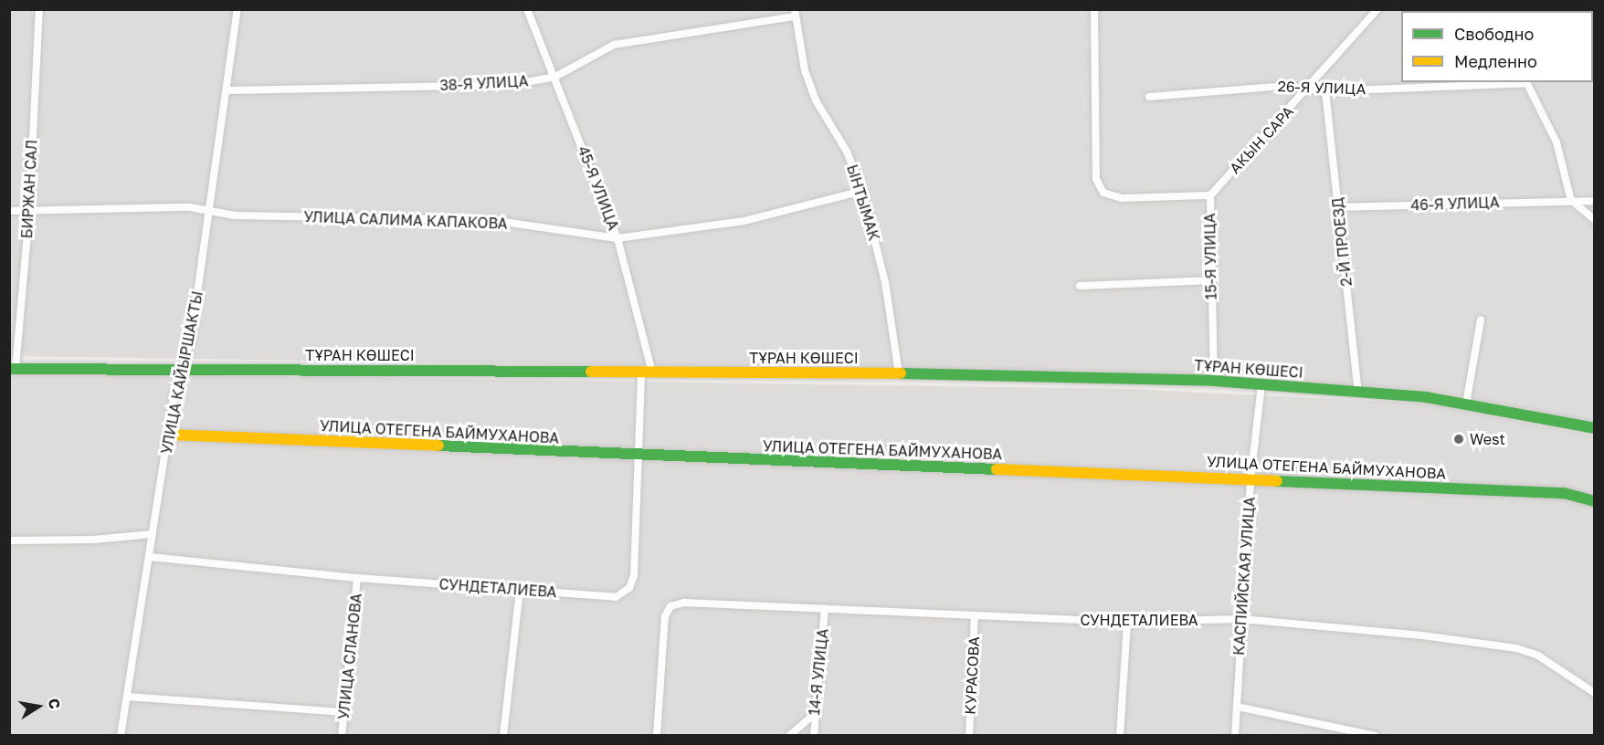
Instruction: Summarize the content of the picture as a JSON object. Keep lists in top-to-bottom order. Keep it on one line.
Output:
{"streets":{"street":["38-Я УЛИЦА","26-Я УЛИЦА","АКЫН САРА","45-Я УЛИЦА","БИРЖАН САЛ","ЫНТЫМАК","46-Я УЛИЦА","УЛИЦА САЛИМА КАПАКОВА","2-Й ПРОЕЗД","15-Я УЛИЦА","ТҰРАН КӨШЕСІ","УЛИЦА КАЙЫРШАКТЫ","УЛИЦА ОТЕГЕНА БАЙМУХАНОВА","КАСПИЙСКАЯ УЛИЦА","СУНДЕТАЛИЕВА","УЛИЦА СЛАНОВА","14-Я УЛИЦА","КУРАСОВА"]},"crossings":[["38-Я УЛИЦА","45-Я УЛИЦА"],["38-Я УЛИЦА","ЫНТЫМАК"],["38-Я УЛИЦА","УЛИЦА КАЙЫРШАКТЫ"],["26-Я УЛИЦА","АКЫН САРА"],["26-Я УЛИЦА","2-Й ПРОЕЗД"],["АКЫН САРА","15-Я УЛИЦА"],["45-Я УЛИЦА","УЛИЦА САЛИМА КАПАКОВА"],["45-Я УЛИЦА","ТҰРАН КӨШЕСІ"],["45-Я УЛИЦА","СУНДЕТАЛИЕВА"],["БИРЖАН САЛ","УЛИЦА САЛИМА КАПАКОВА"],["БИРЖАН САЛ","ТҰРАН КӨШЕСІ"],["ЫНТЫМАК","УЛИЦА САЛИМА КАПАКОВА"],["ЫНТЫМАК","ТҰРАН КӨШЕСІ"],["46-Я УЛИЦА","2-Й ПРОЕЗД"],["УЛИЦА САЛИМА КАПАКОВА","УЛИЦА КАЙЫРШАКТЫ"],["2-Й ПРОЕЗД","ТҰРАН КӨШЕСІ"],["15-Я УЛИЦА","ТҰРАН КӨШЕСІ"],["ТҰРАН КӨШЕСІ","УЛИЦА КАЙЫРШАКТЫ"],["ТҰРАН КӨШЕСІ","КАСПИЙСКАЯ УЛИЦА"],["ТҰРАН КӨШЕСІ","СУНДЕТАЛИЕВА"],["УЛИЦА КАЙЫРШАКТЫ","УЛИЦА ОТЕГЕНА БАЙМУХАНОВА"],["УЛИЦА КАЙЫРШАКТЫ","СУНДЕТАЛИЕВА"],["УЛИЦА ОТЕГЕНА БАЙМУХАНОВА","КАСПИЙСКАЯ УЛИЦА"],["УЛИЦА ОТЕГЕНА БАЙМУХАНОВА","СУНДЕТАЛИЕВА"],["КАСПИЙСКАЯ УЛИЦА","СУНДЕТАЛИЕВА"],["СУНДЕТАЛИЕВА","УЛИЦА СЛАНОВА"],["СУНДЕТАЛИЕВА","14-Я УЛИЦА"],["СУНДЕТАЛИЕВА","КУРАСОВА"]],"places":["West"],"legend":["Свободно","Медленно"],"north":"right"}
